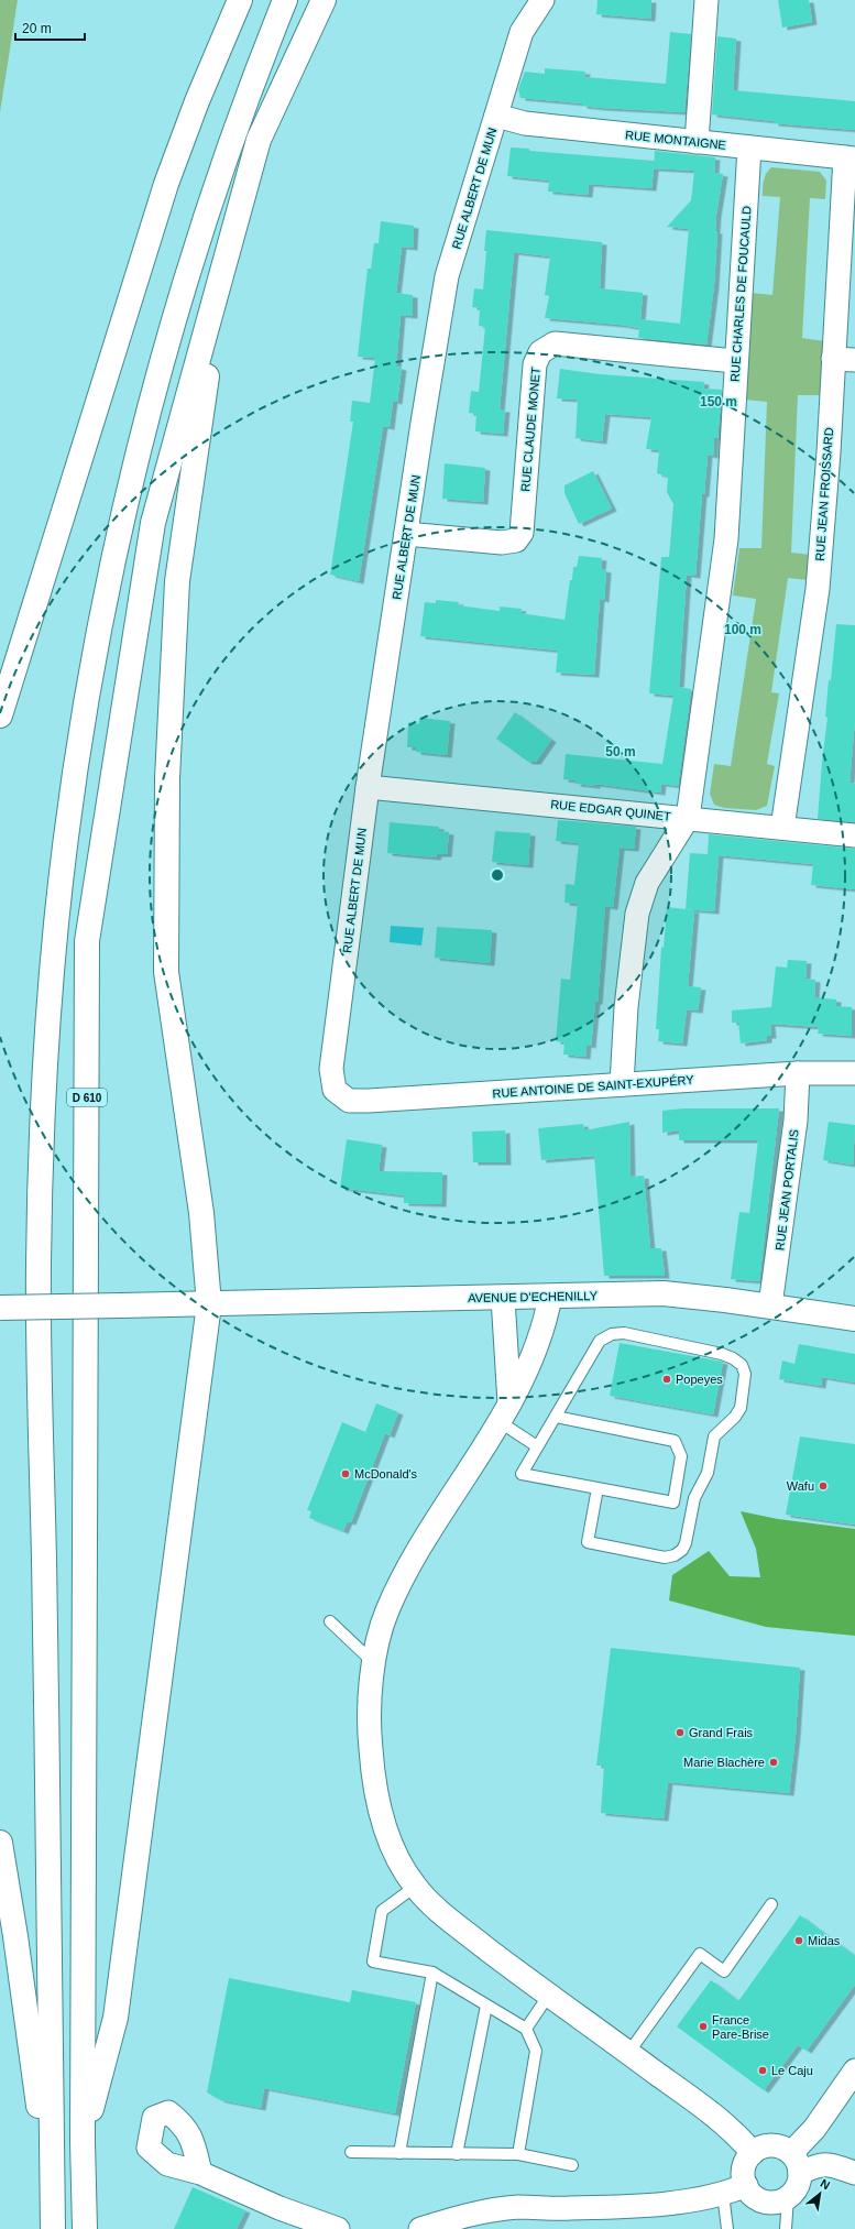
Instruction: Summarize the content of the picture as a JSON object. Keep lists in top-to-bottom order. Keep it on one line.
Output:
{"streets":{"main road":["D 610","AVENUE D'ECHENILLY"],"street":["RUE MONTAIGNE","RUE ALBERT DE MUN","RUE CHARLES DE FOUCAULD","RUE CLAUDE MONET","RUE JEAN FROISSARD","RUE EDGAR QUINET","RUE ANTOINE DE SAINT-EXUPÉRY","RUE JEAN PORTALIS"]},"crossings":[["RUE MONTAIGNE","RUE ALBERT DE MUN"],["RUE MONTAIGNE","RUE CHARLES DE FOUCAULD"],["RUE MONTAIGNE","RUE JEAN FROISSARD"],["RUE ALBERT DE MUN","RUE CLAUDE MONET"],["RUE ALBERT DE MUN","RUE EDGAR QUINET"],["RUE ALBERT DE MUN","RUE ANTOINE DE SAINT-EXUPÉRY"],["RUE CHARLES DE FOUCAULD","RUE CLAUDE MONET"],["RUE CHARLES DE FOUCAULD","RUE EDGAR QUINET"],["RUE CHARLES DE FOUCAULD","RUE ANTOINE DE SAINT-EXUPÉRY"],["RUE JEAN FROISSARD","RUE EDGAR QUINET"],["RUE ANTOINE DE SAINT-EXUPÉRY","RUE JEAN PORTALIS"],["RUE JEAN PORTALIS","AVENUE D'ECHENILLY"]],"places":["Popeyes","McDonald's","Wafu","Grand Frais","Marie Blachère","Midas","France Pare-Brise","Le Caju"],"scale_bar":"20 m","north":"top right","rings":["150 m","100 m","50 m"]}
